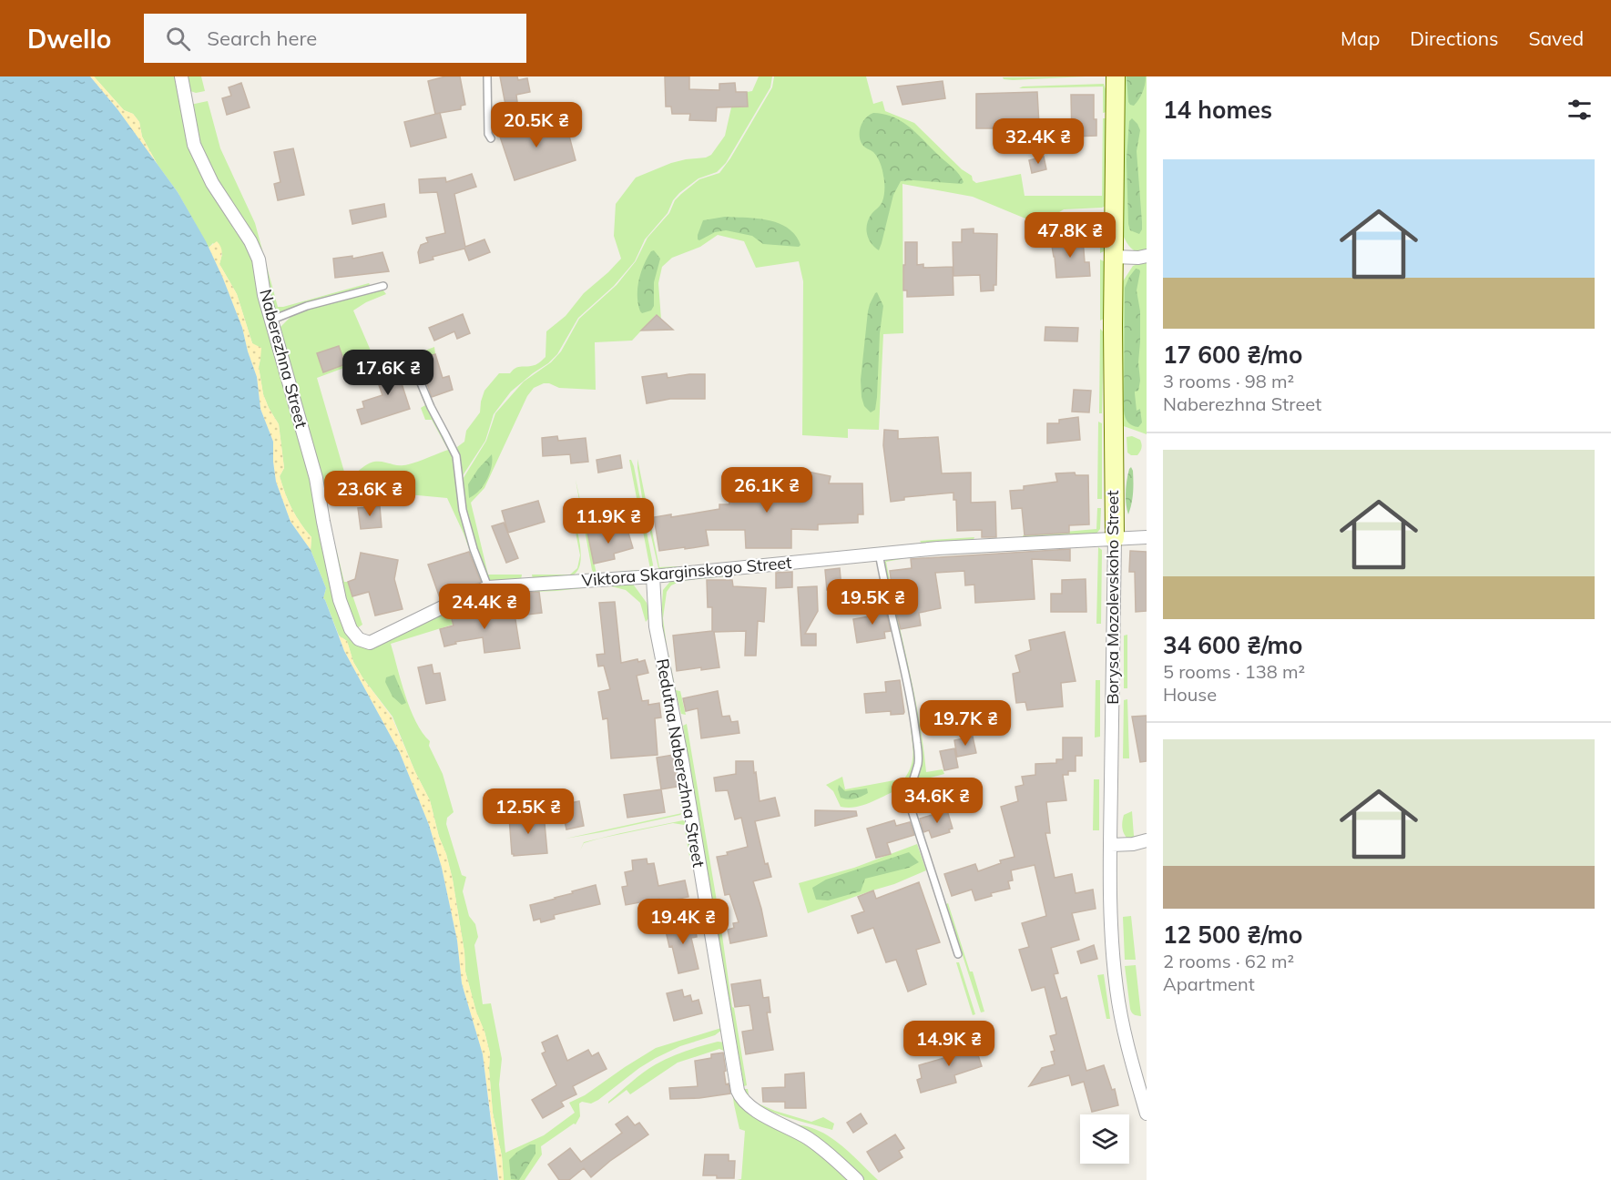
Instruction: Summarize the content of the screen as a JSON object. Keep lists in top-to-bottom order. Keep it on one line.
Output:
{"streets":{"street":["Naberezhna Street","Viktora Skarginskogo Street","Borysa Mozolevskoho Street","Redutna Naberezhna Street"]},"crossings":[["Naberezhna Street","Viktora Skarginskogo Street"],["Viktora Skarginskogo Street","Borysa Mozolevskoho Street"],["Viktora Skarginskogo Street","Redutna Naberezhna Street"]],"page":{"header":"Dwello","search":"Search here","nav":["Map","Directions","Saved"],"heading":"14 homes","price":["20.5K ₴","32.4K ₴","47.8K ₴","17.6K ₴","26.1K ₴","23.6K ₴","11.9K ₴","19.5K ₴","24.4K ₴","19.7K ₴","34.6K ₴","12.5K ₴","19.4K ₴","14.9K ₴"],"list":[{"name":"17 600 ₴/mo","note":"3 rooms · 98 m² · Naberezhna Street"},{"name":"34 600 ₴/mo","note":"5 rooms · 138 m² · House"},{"name":"12 500 ₴/mo","note":"2 rooms · 62 m² · Apartment"}]}}
